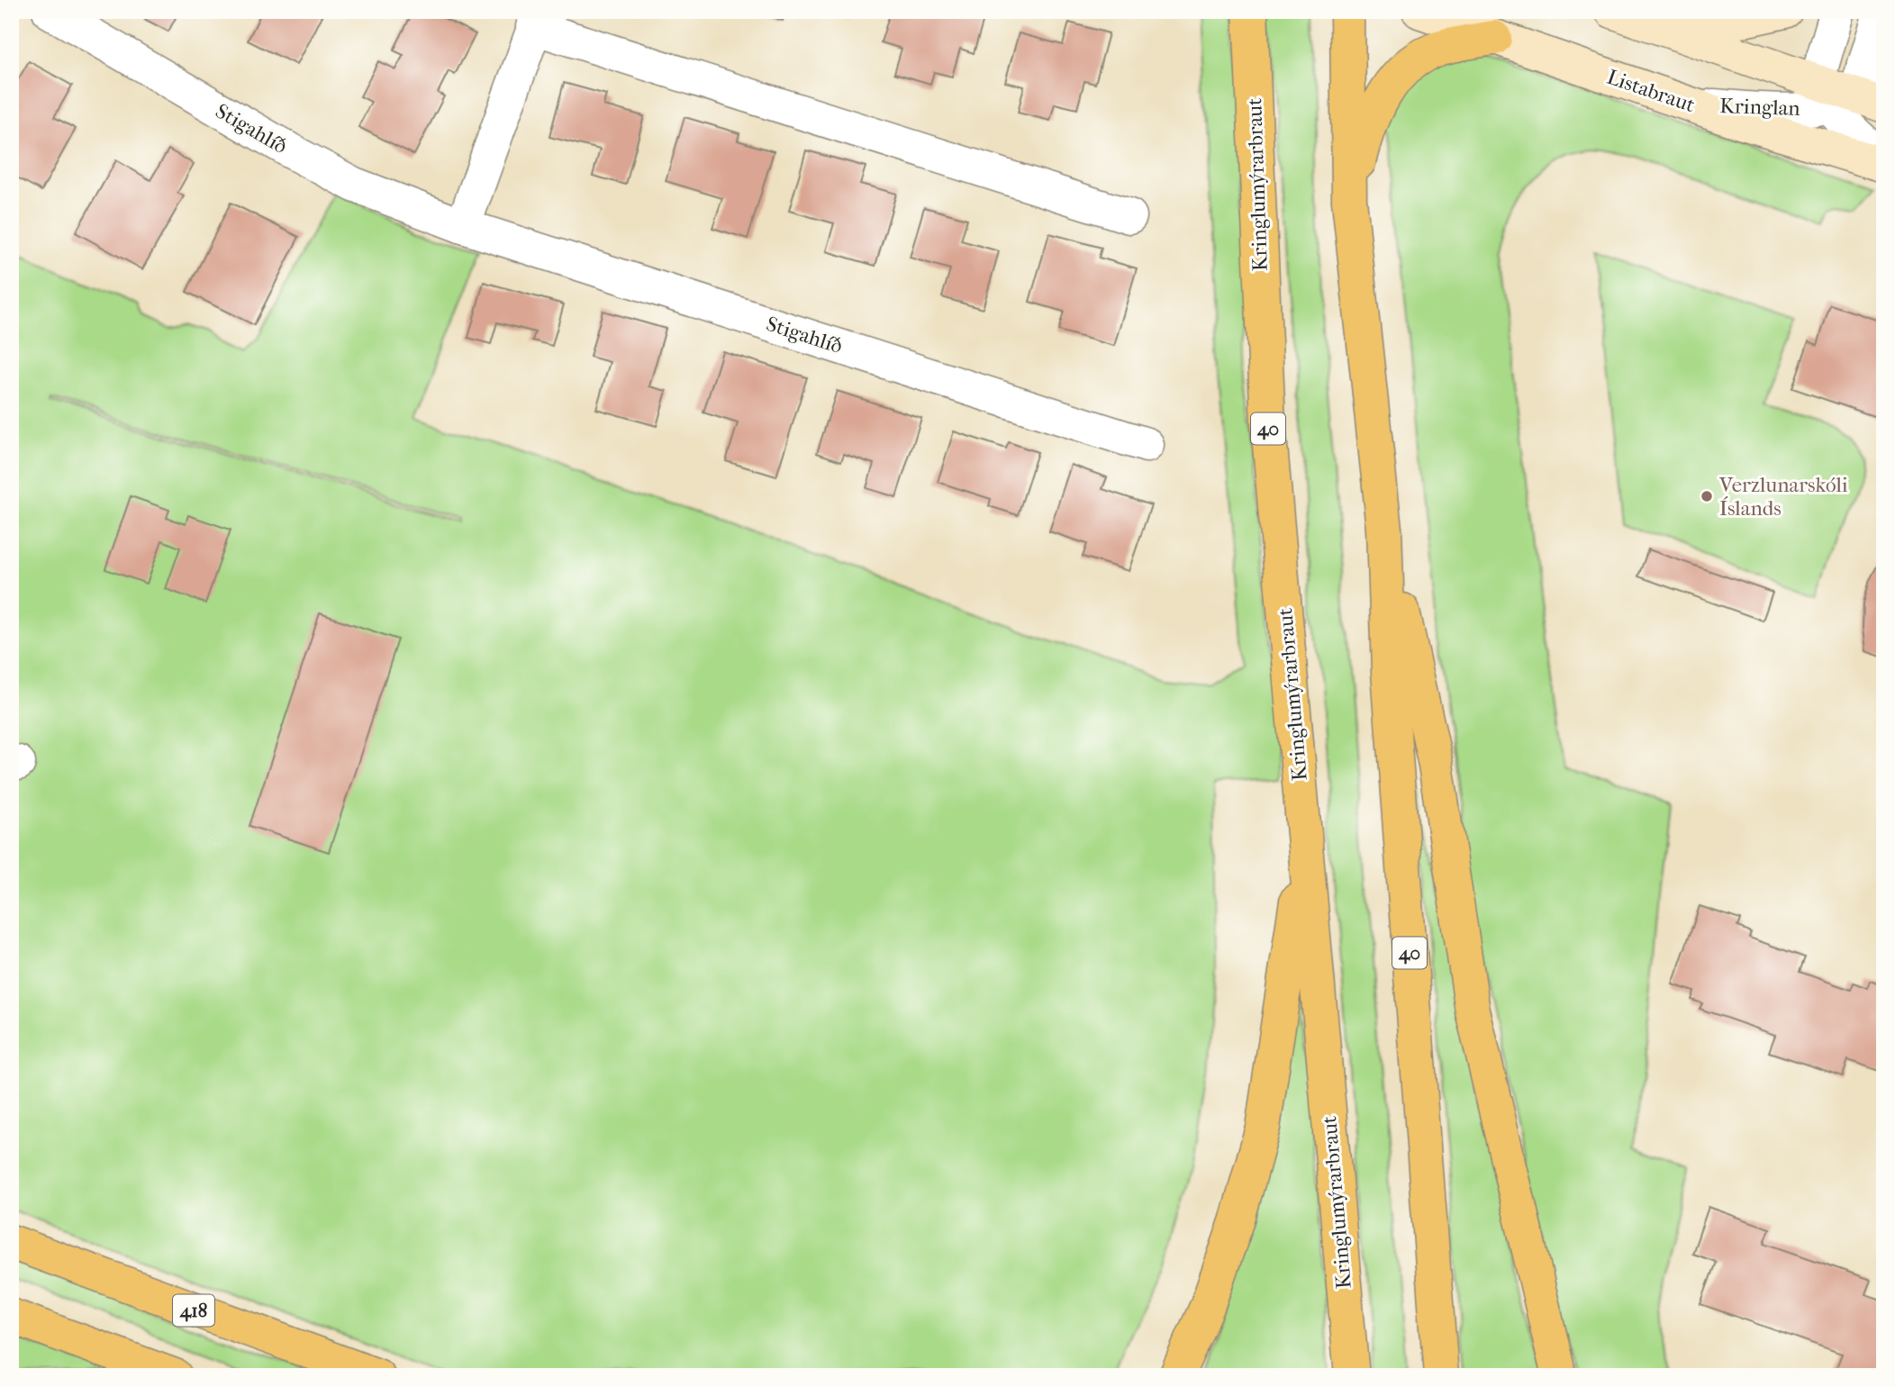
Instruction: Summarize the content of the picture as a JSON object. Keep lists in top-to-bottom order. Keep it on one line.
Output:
{"streets":{"main road":["Kringlumýrarbraut","40","418"],"street":["Listabraut","Kringlan","Stigahlíð"]},"crossings":[["Listabraut","Kringlan"]],"places":["Verzlunarskóli Íslands"]}
